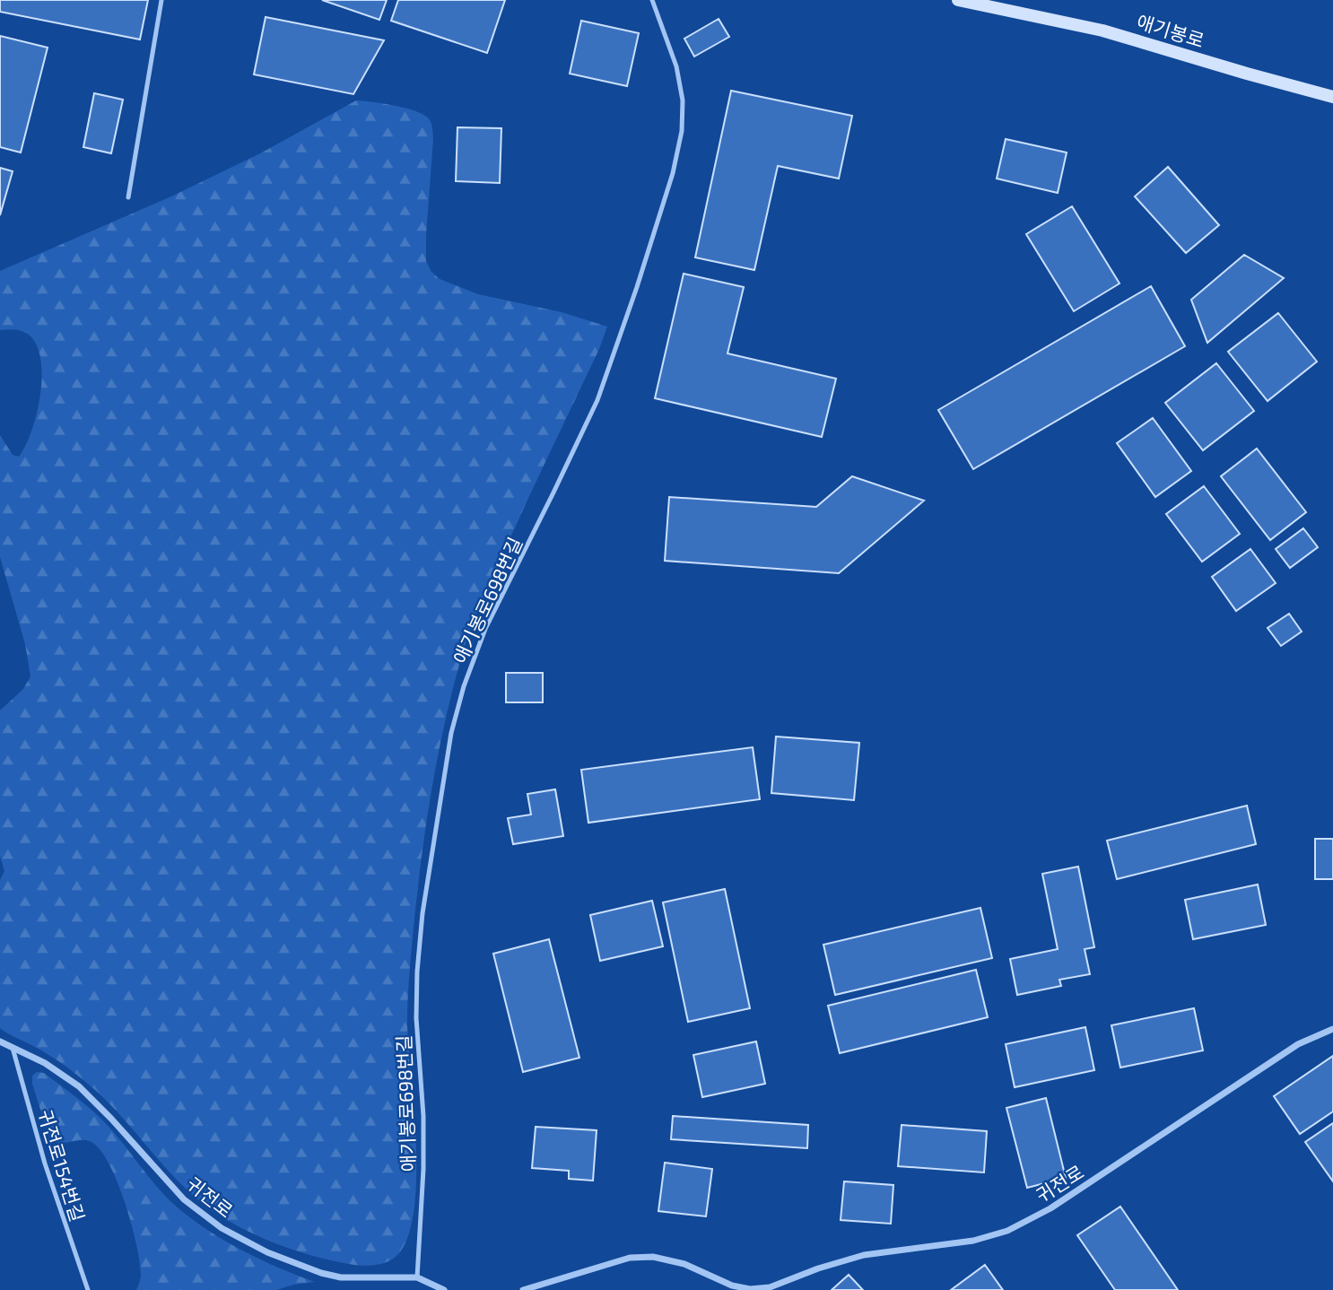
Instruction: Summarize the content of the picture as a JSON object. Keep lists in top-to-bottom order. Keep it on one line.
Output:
{"streets":{"main road":["애기봉로"],"street":["귀전로"],"lane":["애기봉로698번길","귀전로154번길"]},"crossings":[["애기봉로698번길","귀전로"],["귀전로154번길","귀전로"]]}
